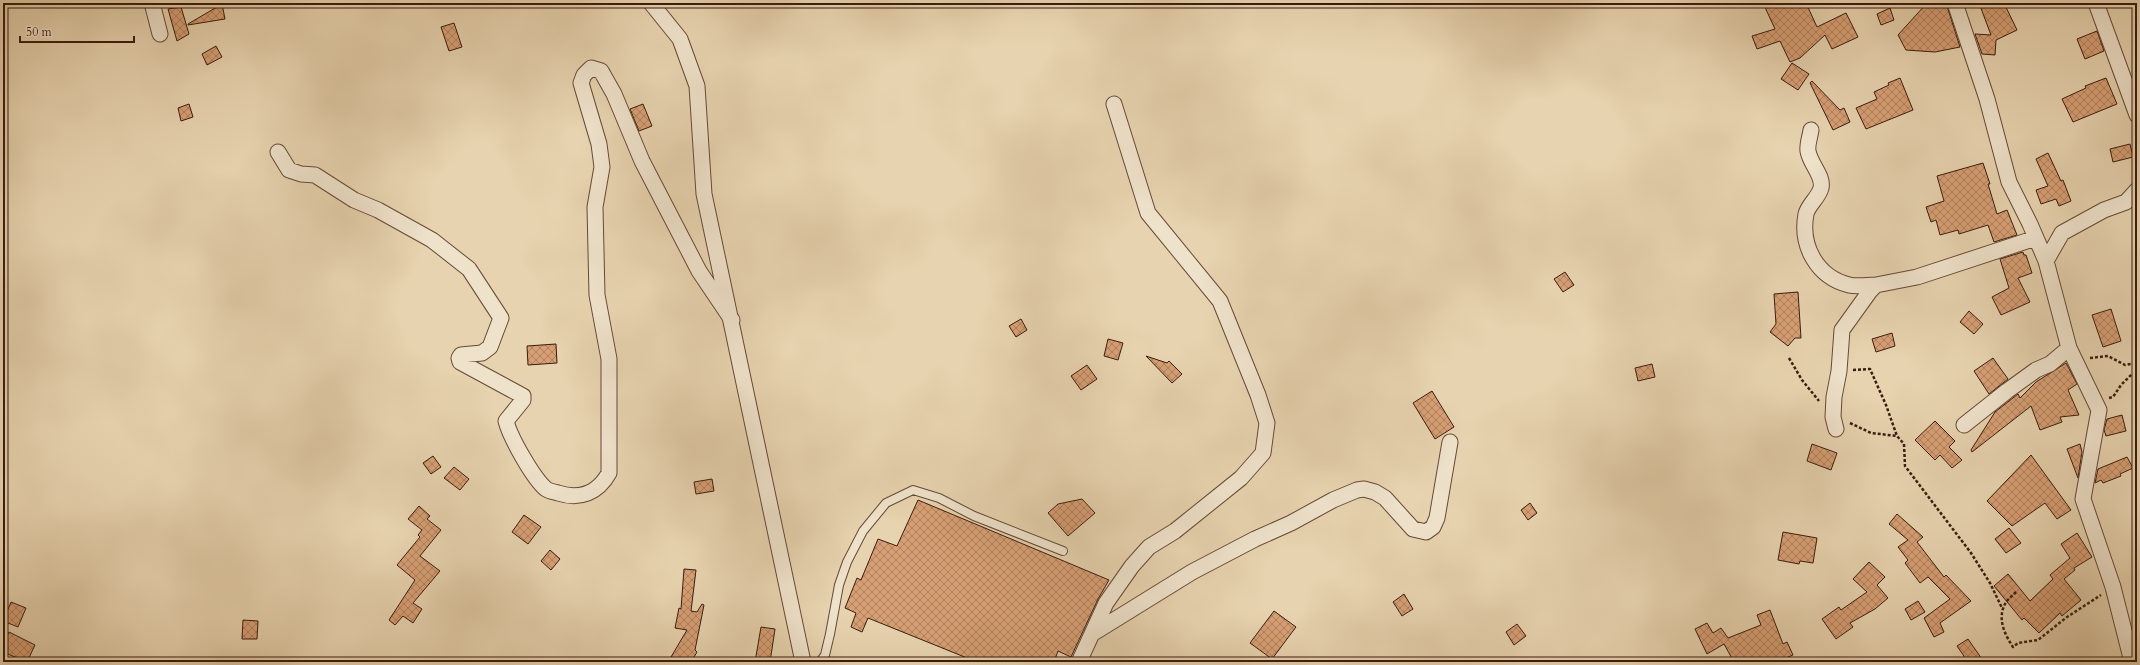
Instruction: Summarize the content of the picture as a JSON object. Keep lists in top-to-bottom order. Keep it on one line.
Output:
{"scale_bar":"50 m"}
